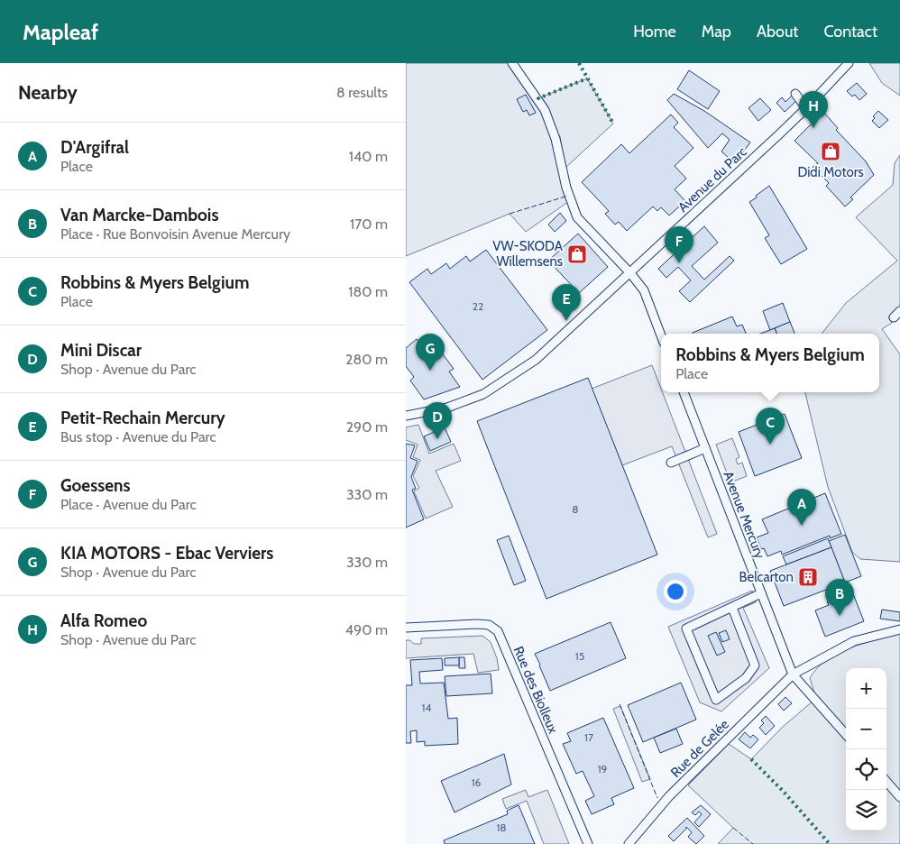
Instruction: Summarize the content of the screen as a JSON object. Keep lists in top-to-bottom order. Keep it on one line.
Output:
{"streets":{"street":["Avenue du Parc","Avenue Mercury","Rue des Biolleux","Rue de Gelée"]},"crossings":[["Avenue Mercury","Rue de Gelée"]],"places":{"shop":["Didi Motors","VW-SKODA Willemsens"],"building":["Belcarton"]},"house_numbers":["22","8","15","14","17","19","16","18"],"page":{"header":"Mapleaf","nav":["Home","Map","About","Contact"],"heading":["Nearby","8 results"],"pins":["H","F","E","G","D","C","A","B"],"list":[{"mark":"A","name":"D'Argifral","note":"Place","value":"140 m"},{"mark":"B","name":"Van Marcke-Dambois","note":"Place · Rue Bonvoisin Avenue Mercury","value":"170 m"},{"mark":"C","name":"Robbins & Myers Belgium","note":"Place","value":"180 m"},{"mark":"D","name":"Mini Discar","note":"Shop · Avenue du Parc","value":"280 m"},{"mark":"E","name":"Petit-Rechain Mercury","note":"Bus stop · Avenue du Parc","value":"290 m"},{"mark":"F","name":"Goessens","note":"Place · Avenue du Parc","value":"330 m"},{"mark":"G","name":"KIA MOTORS - Ebac Verviers","note":"Shop · Avenue du Parc","value":"330 m"},{"mark":"H","name":"Alfa Romeo","note":"Shop · Avenue du Parc","value":"490 m"}],"popup":["Robbins & Myers Belgium","Place"],"map_buttons":["+","−"]}}
